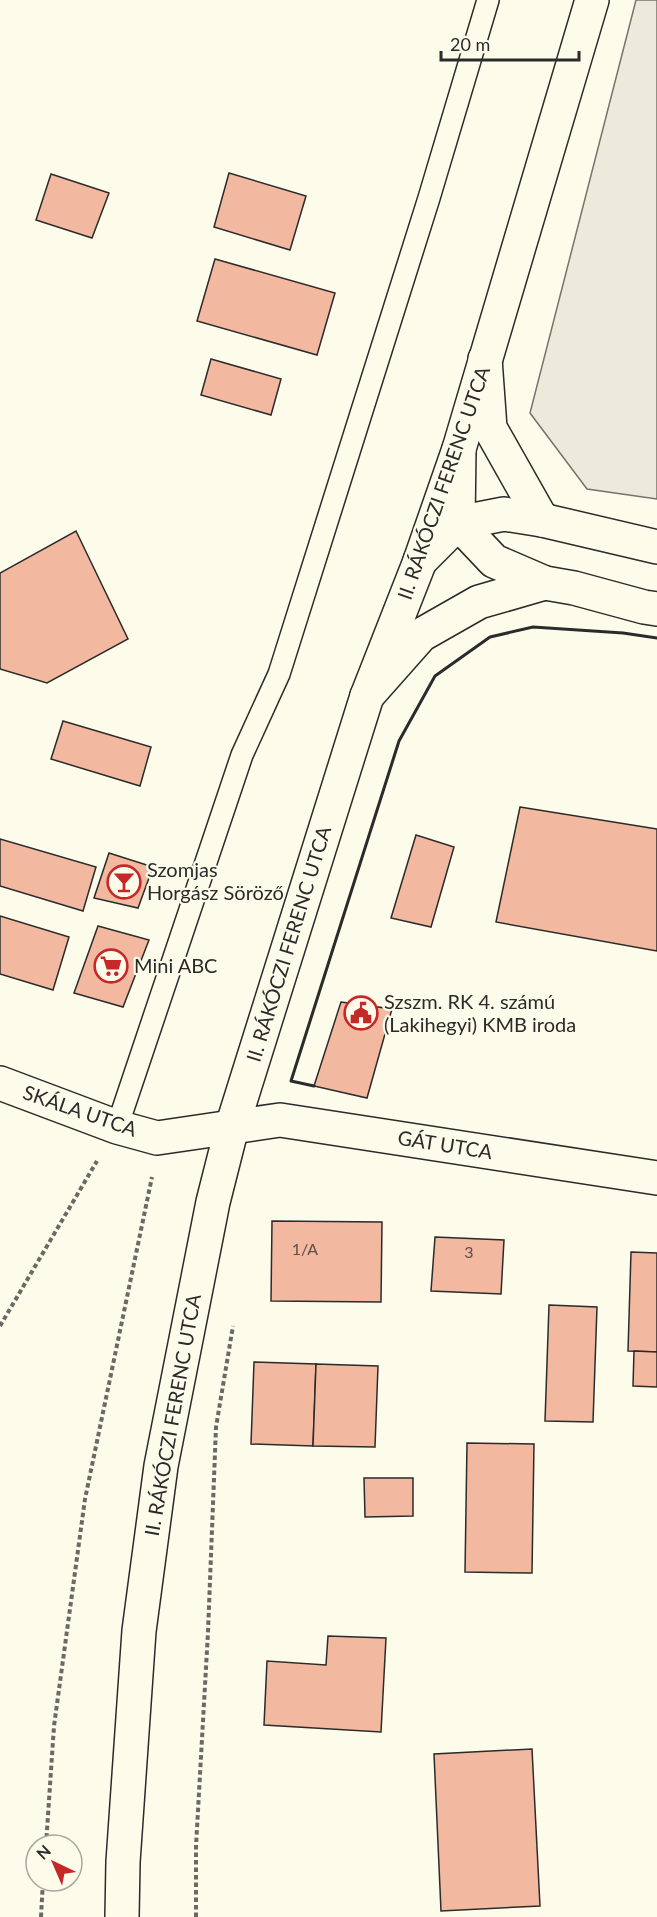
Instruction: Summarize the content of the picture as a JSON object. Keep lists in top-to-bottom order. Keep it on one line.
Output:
{"streets":{"main road":["II. RÁKÓCZI FERENC UTCA","SKÁLA UTCA","GÁT UTCA"]},"crossings":[["II. RÁKÓCZI FERENC UTCA","SKÁLA UTCA"],["II. RÁKÓCZI FERENC UTCA","GÁT UTCA"],["SKÁLA UTCA","GÁT UTCA"]],"places":{"bar":["Szomjas Horgász Söröző"],"supermarket":["Mini ABC"],"public building":["Szszm. RK 4. számú (Lakihegyi) KMB iroda"]},"house_numbers":["1/A","3"],"scale_bar":"20 m","north":"top left"}
